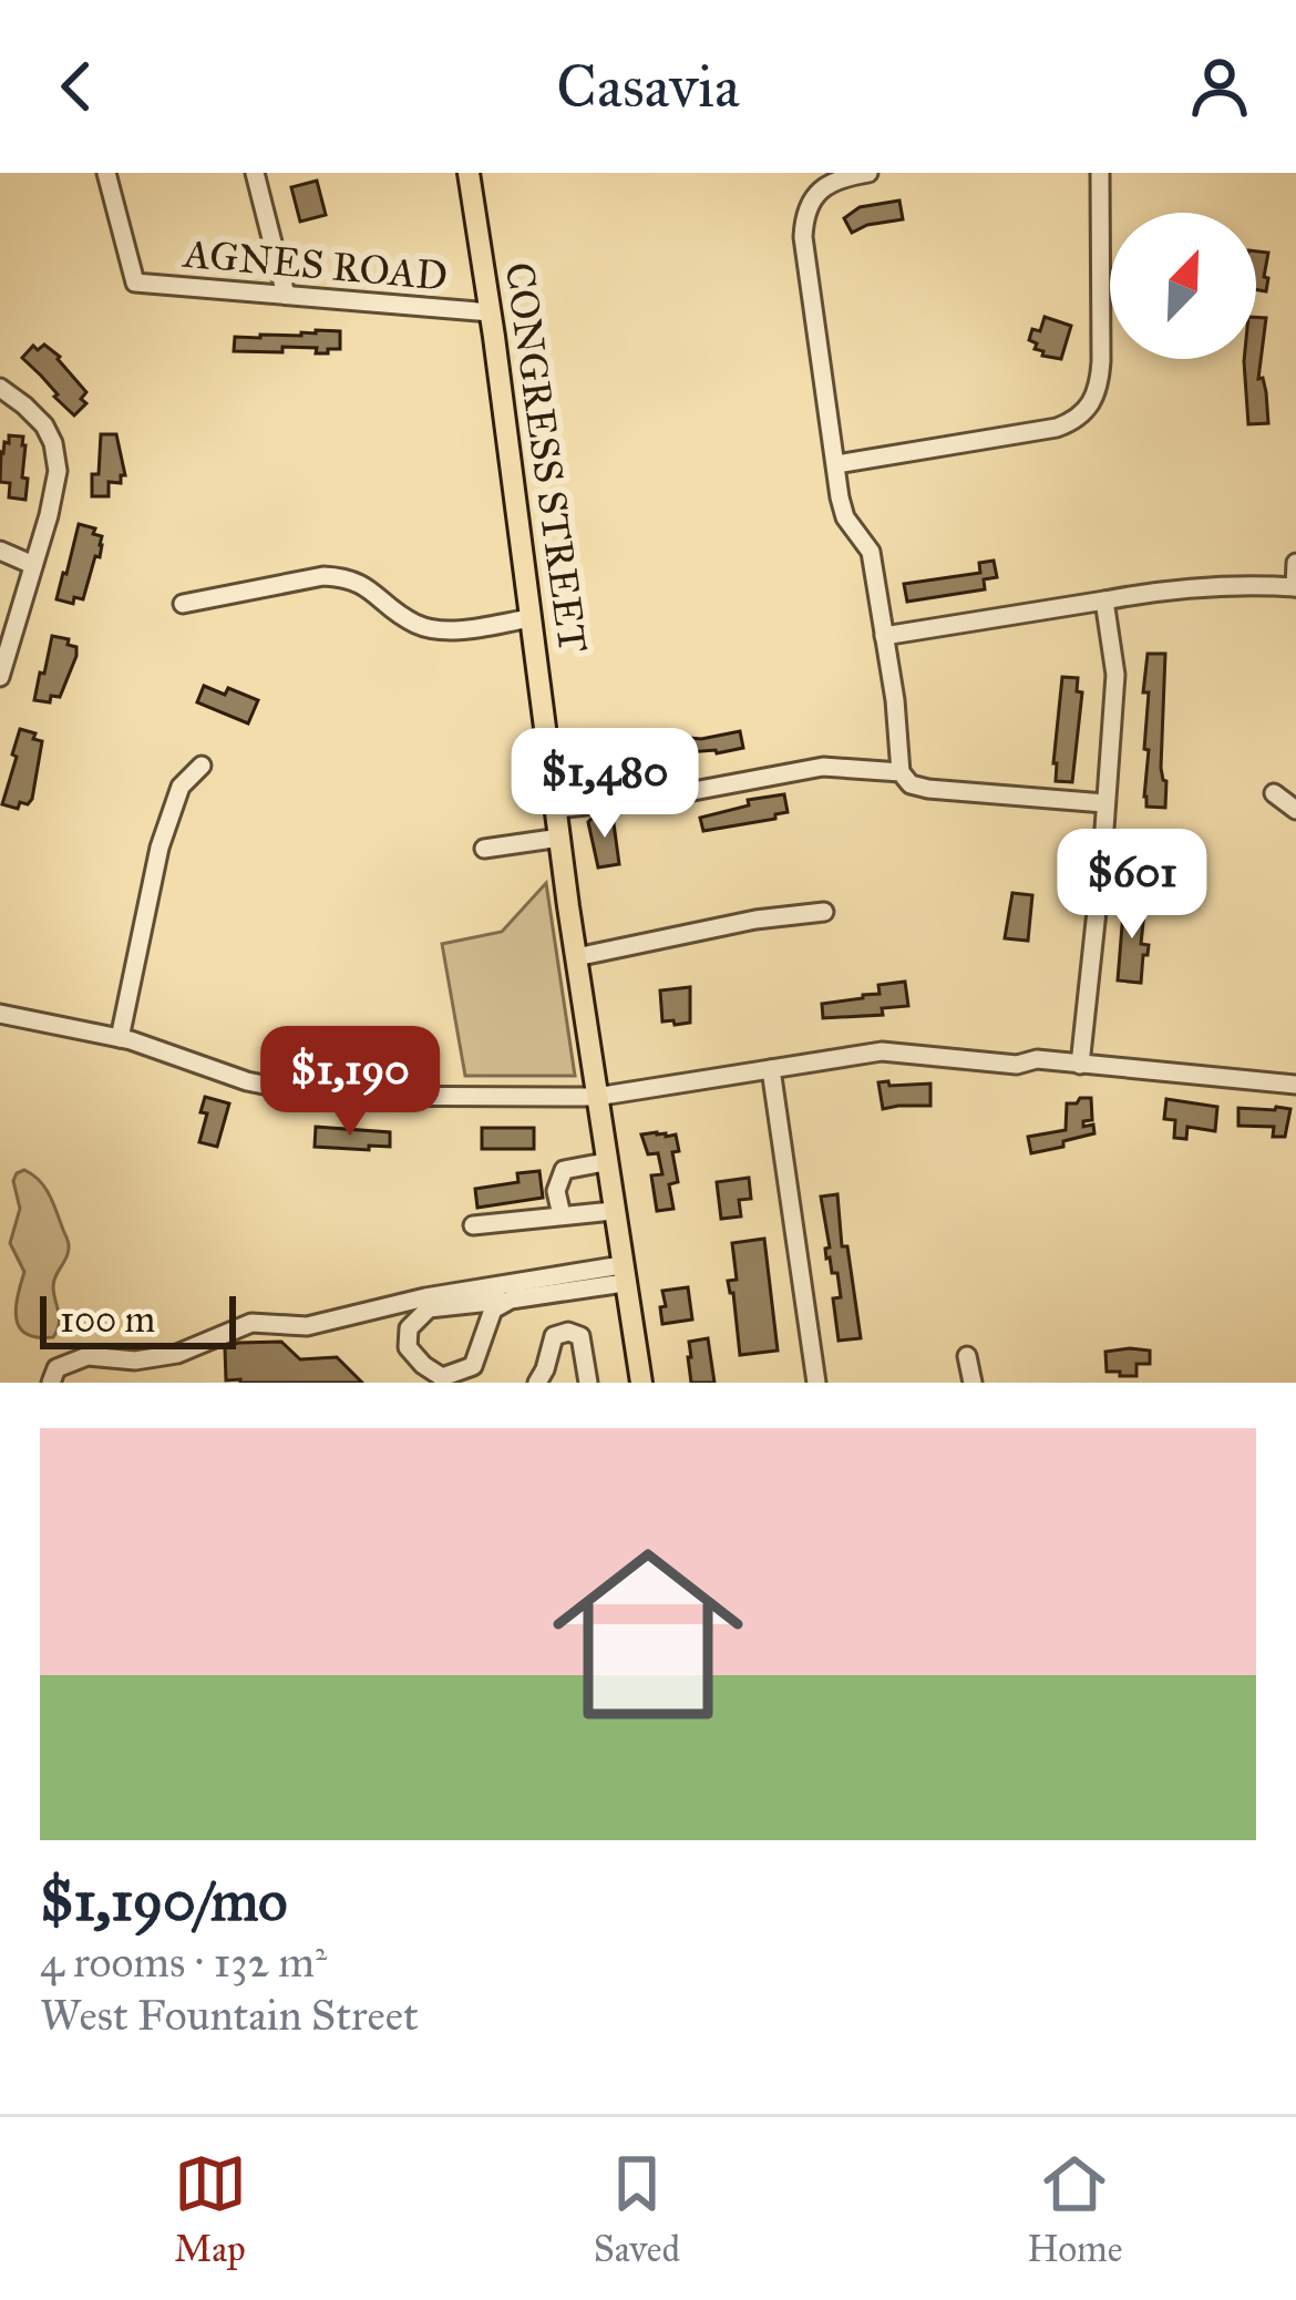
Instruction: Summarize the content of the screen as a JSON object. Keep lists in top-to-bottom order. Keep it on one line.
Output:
{"streets":{"main road":["CONGRESS STREET"],"street":["AGNES ROAD"]},"crossings":[["AGNES ROAD","CONGRESS STREET"]],"scale_bar":"100 m","north":"top right","page":{"header":"Casavia","price":["$1,480","$601","$1,190"],"scale":"100 m","list":[{"name":"$1,190/mo","note":"4 rooms · 132 m² · West Fountain Street"}],"tabs":["Map","Saved","Home"]}}
